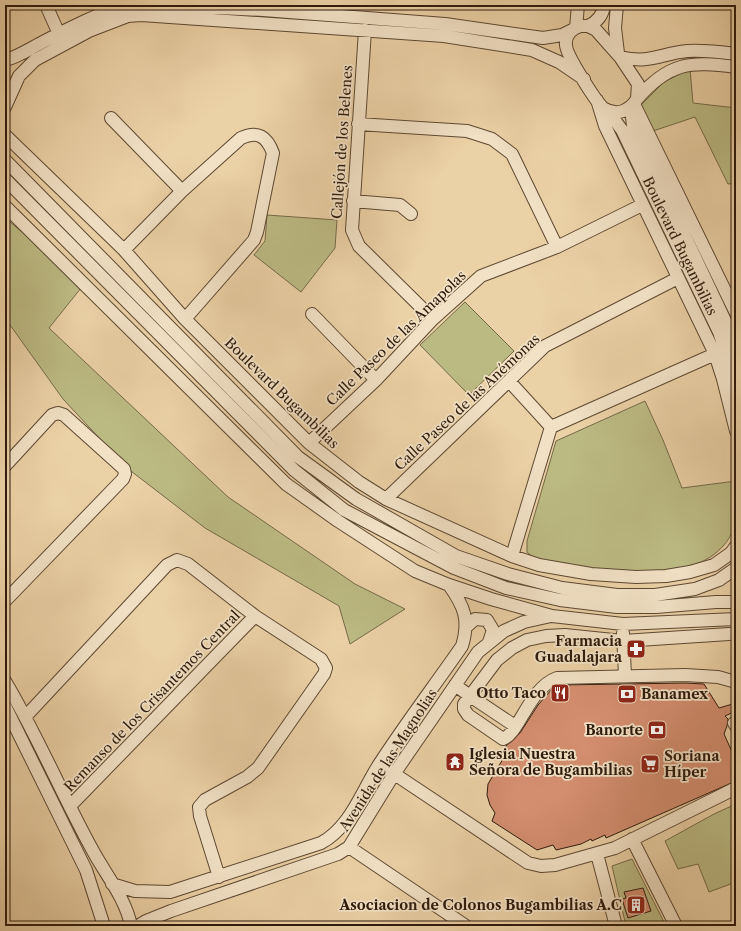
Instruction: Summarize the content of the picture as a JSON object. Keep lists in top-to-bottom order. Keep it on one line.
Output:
{"streets":{"street":["Callejón de los Belenes","Boulevard Bugambilias","Calle Paseo de las Amapolas","Calle Paseo de las Anémonas","Remanso de los Crisantemos Central","Avenida de las Magnolias"]},"crossings":[["Callejón de los Belenes","Calle Paseo de las Amapolas"],["Boulevard Bugambilias","Calle Paseo de las Amapolas"],["Boulevard Bugambilias","Calle Paseo de las Anémonas"]],"places":{"pharmacy":["Farmacia Guadalajara"],"restaurant":["Otto Taco"],"bank":["Banamex","Banorte"],"temple":["Iglesia Nuestra Señora de Bugambilias"],"supermarket":["Soriana Híper"],"building":["Asociacion de Colonos Bugambilias A.C"]}}
